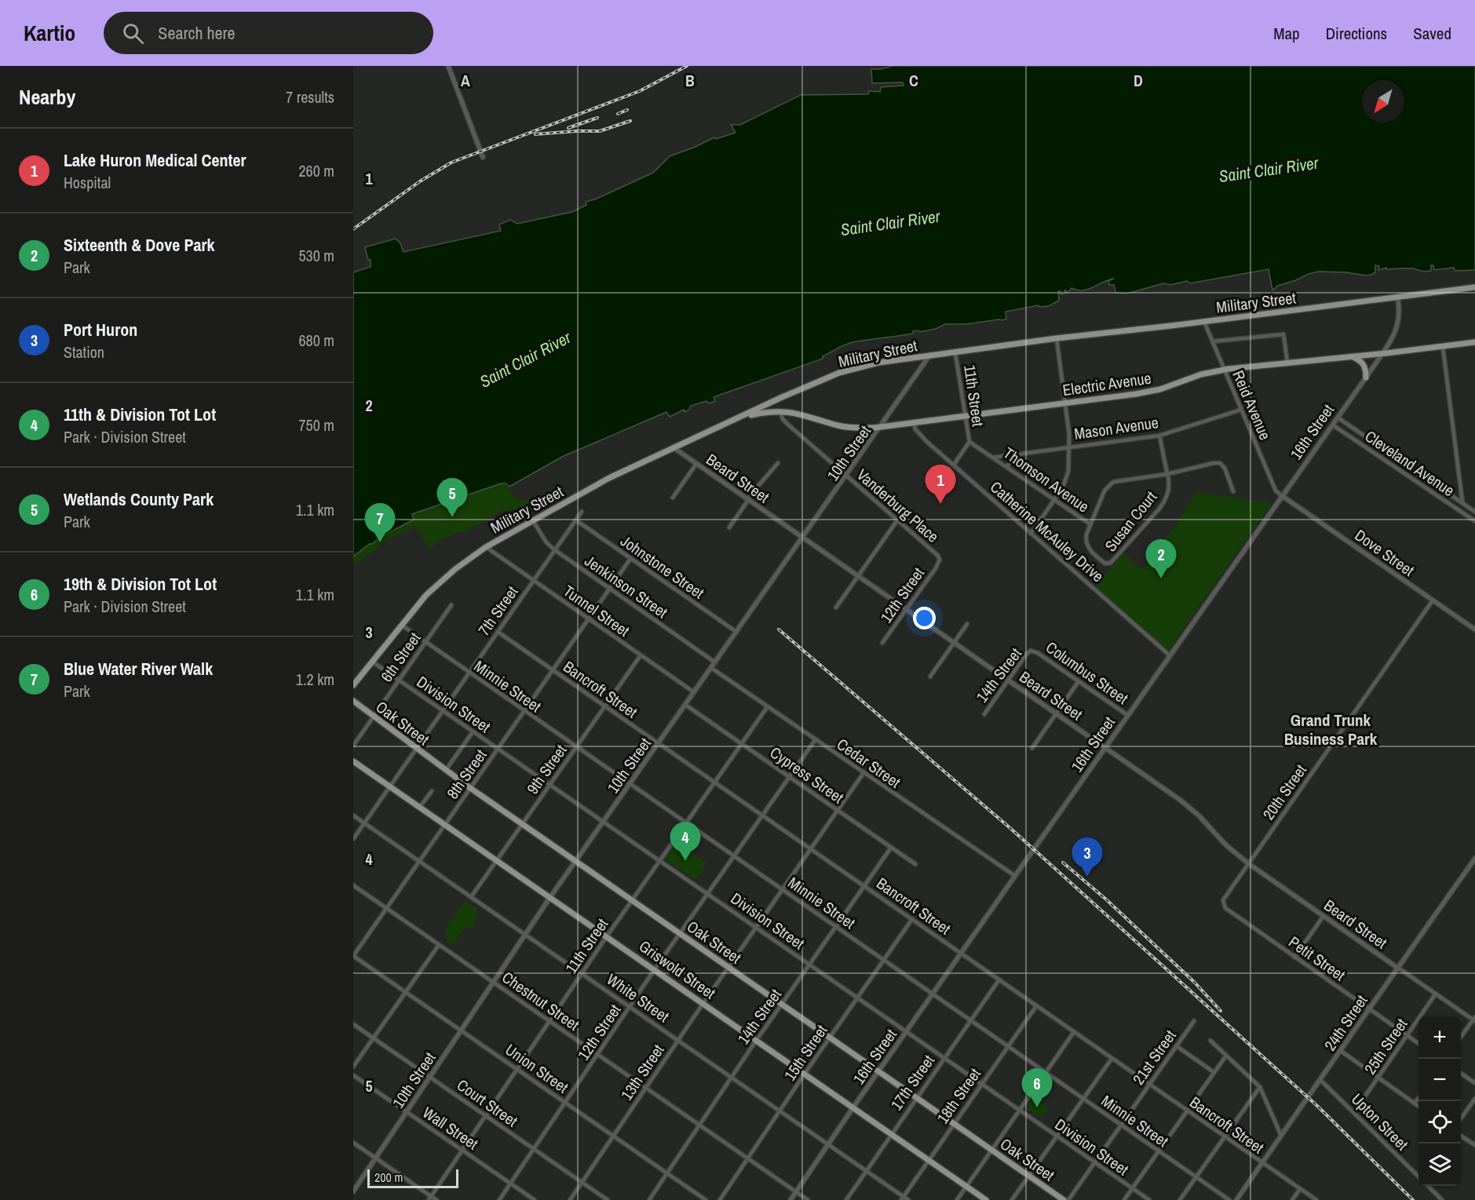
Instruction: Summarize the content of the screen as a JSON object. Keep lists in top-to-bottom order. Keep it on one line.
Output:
{"streets":{"main road":["Military Street","Electric Avenue","Oak Street","Griswold Street"],"street":["11th Street","Reid Avenue","Mason Avenue","16th Street","10th Street","Cleveland Avenue","Beard Street","Thomson Avenue","Vanderburg Place","Susan Court","Catherine McAuley Drive","Dove Street","Johnstone Street","Jenkinson Street","12th Street","7th Street","Tunnel Street","6th Street","Columbus Street","14th Street","Minnie Street","Bancroft Street","Division Street","Cedar Street","9th Street","8th Street","Cypress Street","20th Street","Petit Street","White Street","Chestnut Street","24th Street","25th Street","15th Street","21st Street","Union Street","13th Street","17th Street","18th Street","Court Street","Upton Street","Wall Street"]},"crossings":[["Military Street","Electric Avenue"],["Military Street","11th Street"],["Military Street","Reid Avenue"],["Military Street","16th Street"],["Military Street","10th Street"],["Military Street","Beard Street"],["Military Street","Jenkinson Street"],["Military Street","Tunnel Street"],["Military Street","Minnie Street"],["Military Street","Division Street"],["Electric Avenue","11th Street"],["Electric Avenue","Reid Avenue"],["Electric Avenue","16th Street"],["Electric Avenue","10th Street"],["Electric Avenue","Vanderburg Place"],["Electric Avenue","Catherine McAuley Drive"],["11th Street","Thomson Avenue"],["11th Street","Catherine McAuley Drive"],["11th Street","Minnie Street"],["11th Street","Bancroft Street"],["11th Street","Division Street"],["11th Street","Oak Street"],["11th Street","Cedar Street"],["11th Street","Cypress Street"],["11th Street","Griswold Street"],["11th Street","White Street"],["11th Street","Chestnut Street"],["11th Street","Union Street"],["11th Street","Court Street"],["11th Street","Wall Street"],["Reid Avenue","Mason Avenue"],["Reid Avenue","16th Street"],["Reid Avenue","Dove Street"],["Mason Avenue","Thomson Avenue"],["Mason Avenue","Susan Court"],["16th Street","Cleveland Avenue"],["16th Street","Beard Street"],["16th Street","Catherine McAuley Drive"],["16th Street","Dove Street"],["16th Street","Columbus Street"],["16th Street","Minnie Street"],["16th Street","Bancroft Street"],["16th Street","Division Street"],["16th Street","Oak Street"],["16th Street","Cedar Street"],["16th Street","Griswold Street"],["16th Street","White Street"],["16th Street","Chestnut Street"],["10th Street","Beard Street"],["10th Street","Vanderburg Place"],["10th Street","Johnstone Street"],["10th Street","Jenkinson Street"],["10th Street","Tunnel Street"],["10th Street","Minnie Street"],["10th Street","Bancroft Street"],["10th Street","Division Street"],["10th Street","Oak Street"],["10th Street","Cedar Street"],["10th Street","Cypress Street"],["10th Street","Griswold Street"],["10th Street","White Street"],["10th Street","Chestnut Street"],["10th Street","Union Street"],["10th Street","Court Street"],["10th Street","Wall Street"],["Beard Street","12th Street"],["Beard Street","14th Street"],["Beard Street","20th Street"],["Beard Street","24th Street"],["Beard Street","25th Street"],["Thomson Avenue","Susan Court"],["Vanderburg Place","12th Street"],["Dove Street","20th Street"],["Johnstone Street","7th Street"],["Johnstone Street","8th Street"],["Jenkinson Street","7th Street"],["Jenkinson Street","8th Street"],["12th Street","Minnie Street"],["12th Street","Bancroft Street"],["12th Street","Division Street"],["12th Street","Oak Street"],["12th Street","Cedar Street"],["12th Street","Cypress Street"],["12th Street","Griswold Street"],["12th Street","White Street"],["12th Street","Chestnut Street"],["12th Street","Union Street"],["12th Street","Court Street"],["12th Street","Wall Street"],["7th Street","Tunnel Street"],["7th Street","Minnie Street"],["7th Street","Bancroft Street"],["7th Street","Division Street"],["7th Street","Oak Street"],["7th Street","Griswold Street"],["7th Street","White Street"],["Tunnel Street","9th Street"],["Tunnel Street","8th Street"],["6th Street","Minnie Street"],["6th Street","Division Street"],["6th Street","Oak Street"],["Columbus Street","14th Street"],["14th Street","Minnie Street"],["14th Street","Bancroft Street"],["14th Street","Division Street"],["14th Street","Oak Street"],["14th Street","Cypress Street"],["14th Street","Griswold Street"],["14th Street","White Street"],["14th Street","Chestnut Street"],["14th Street","Union Street"],["Minnie Street","9th Street"],["Minnie Street","8th Street"],["Minnie Street","15th Street"],["Minnie Street","21st Street"],["Minnie Street","13th Street"],["Minnie Street","17th Street"],["Minnie Street","18th Street"],["Bancroft Street","9th Street"],["Bancroft Street","8th Street"],["Bancroft Street","24th Street"],["Bancroft Street","15th Street"],["Bancroft Street","21st Street"],["Bancroft Street","13th Street"],["Bancroft Street","17th Street"],["Bancroft Street","18th Street"],["Division Street","9th Street"],["Division Street","8th Street"],["Division Street","15th Street"],["Division Street","21st Street"],["Division Street","13th Street"],["Division Street","17th Street"],["Division Street","18th Street"],["Oak Street","9th Street"],["Oak Street","8th Street"],["Oak Street","15th Street"],["Oak Street","13th Street"],["Oak Street","17th Street"],["Oak Street","18th Street"],["Cedar Street","13th Street"],["9th Street","Griswold Street"],["9th Street","White Street"],["8th Street","Griswold Street"],["8th Street","White Street"],["8th Street","Chestnut Street"],["8th Street","Union Street"],["Cypress Street","13th Street"],["20th Street","Petit Street"],["Petit Street","24th Street"],["Petit Street","25th Street"],["Griswold Street","15th Street"],["Griswold Street","13th Street"],["Griswold Street","17th Street"],["Griswold Street","18th Street"],["White Street","15th Street"],["White Street","13th Street"],["White Street","17th Street"],["White Street","18th Street"],["Chestnut Street","15th Street"],["Chestnut Street","13th Street"],["24th Street","Upton Street"],["25th Street","Upton Street"],["Union Street","13th Street"],["13th Street","Court Street"]],"districts":["Grand Trunk Business Park"],"water":["Saint Clair River"],"scale_bar":"200 m","north":"bottom left","page":{"header":"Kartio","search":"Search here","nav":["Map","Directions","Saved"],"heading":["Nearby","7 results"],"list":[{"mark":"1","name":"Lake Huron Medical Center","note":"Hospital","value":"260 m"},{"mark":"2","name":"Sixteenth & Dove Park","note":"Park","value":"530 m"},{"mark":"3","name":"Port Huron","note":"Station","value":"680 m"},{"mark":"4","name":"11th & Division Tot Lot","note":"Park · Division Street","value":"750 m"},{"mark":"5","name":"Wetlands County Park","note":"Park","value":"1.1 km"},{"mark":"6","name":"19th & Division Tot Lot","note":"Park · Division Street","value":"1.1 km"},{"mark":"7","name":"Blue Water River Walk","note":"Park","value":"1.2 km"}],"pins":["1","5","7","2","4","3","6"],"map_buttons":["+","−"],"scale":"200 m"},"grid":{"columns":["A","B","C","D"],"rows":["1","2","3","4","5"]}}
